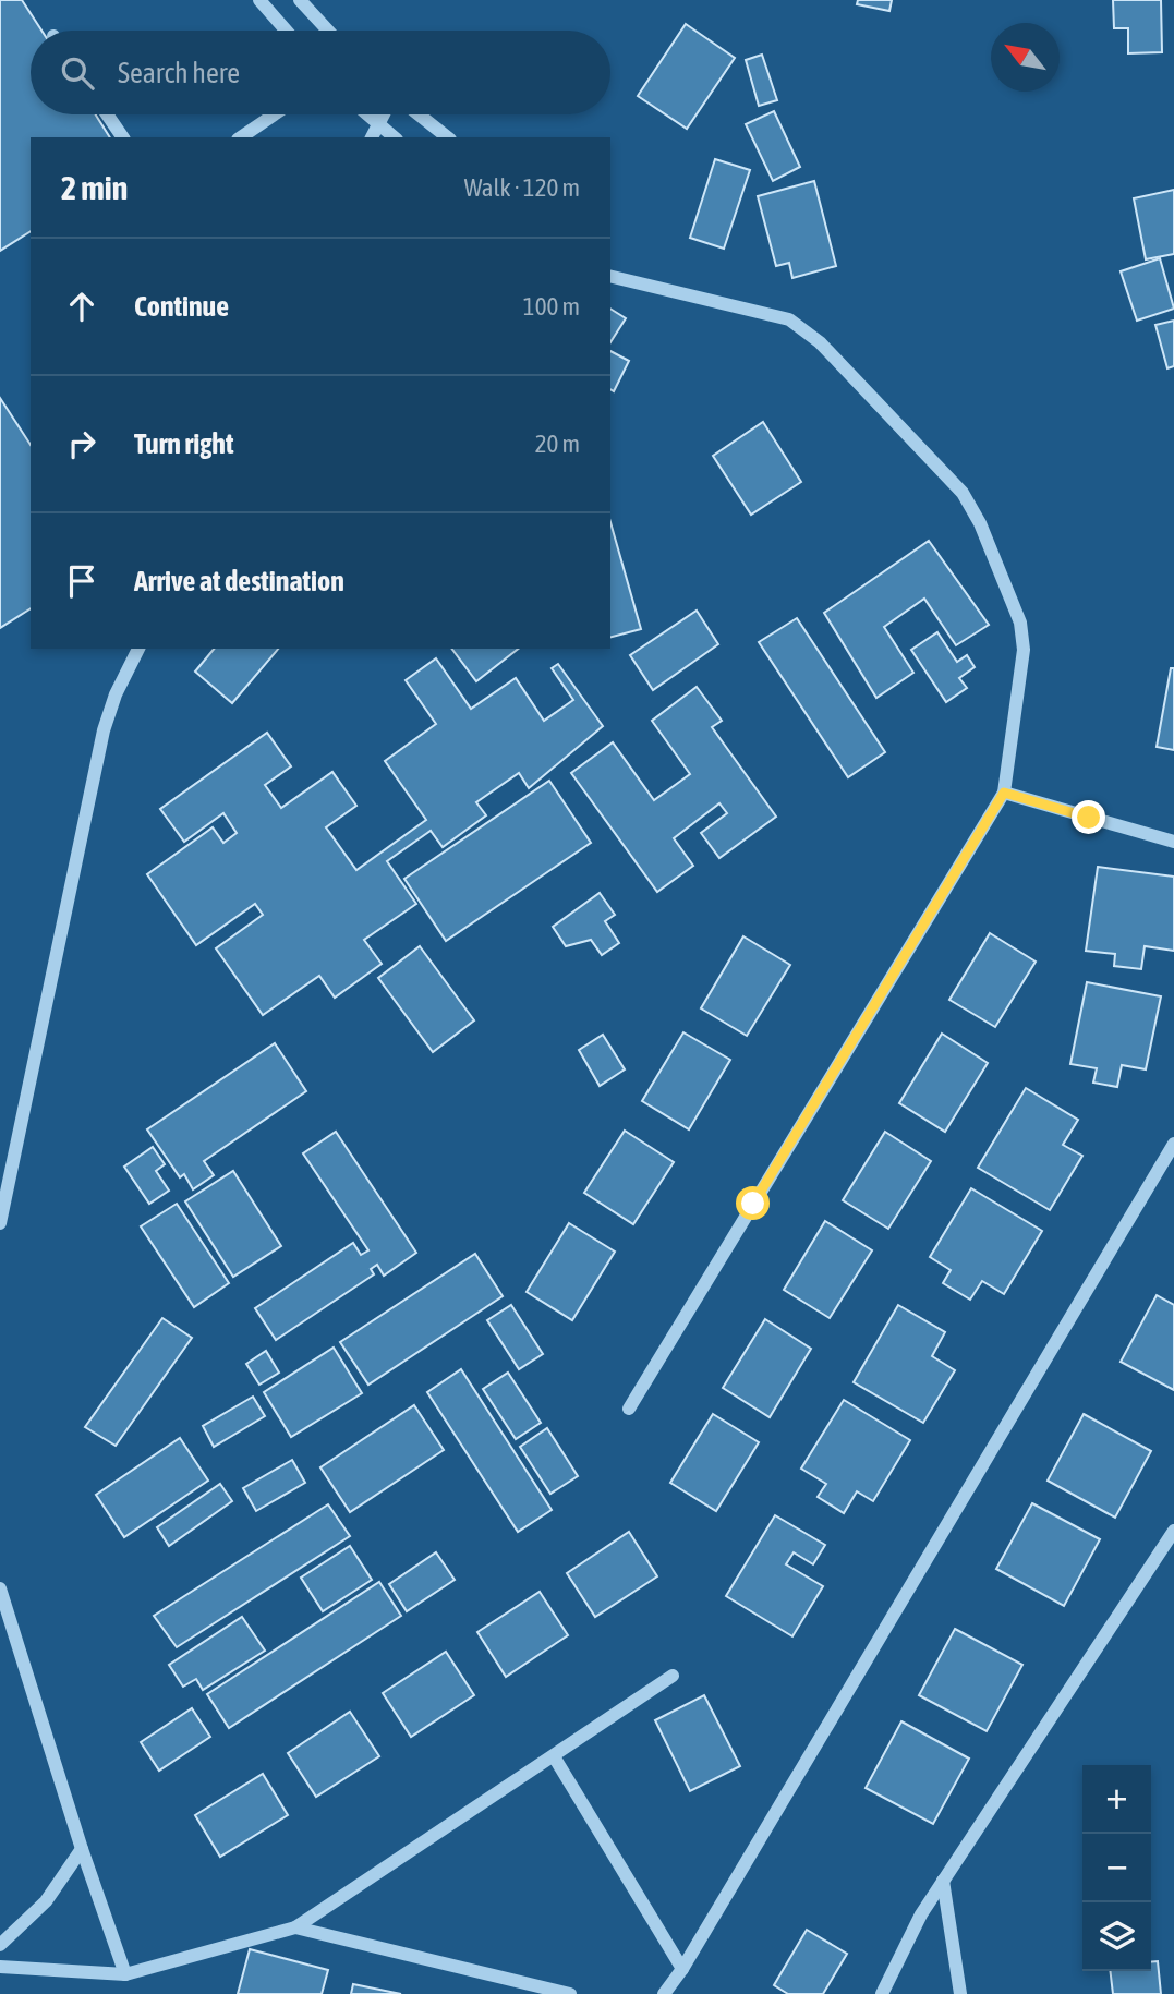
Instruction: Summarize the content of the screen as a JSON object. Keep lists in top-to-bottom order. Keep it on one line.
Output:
{"north":"top left","page":{"search":"Search here","heading":["2 min","Walk · 120 m"],"list":[["Continue","100 m"],["Turn right","20 m"],"Arrive at destination"],"map_buttons":["+","−"]}}
